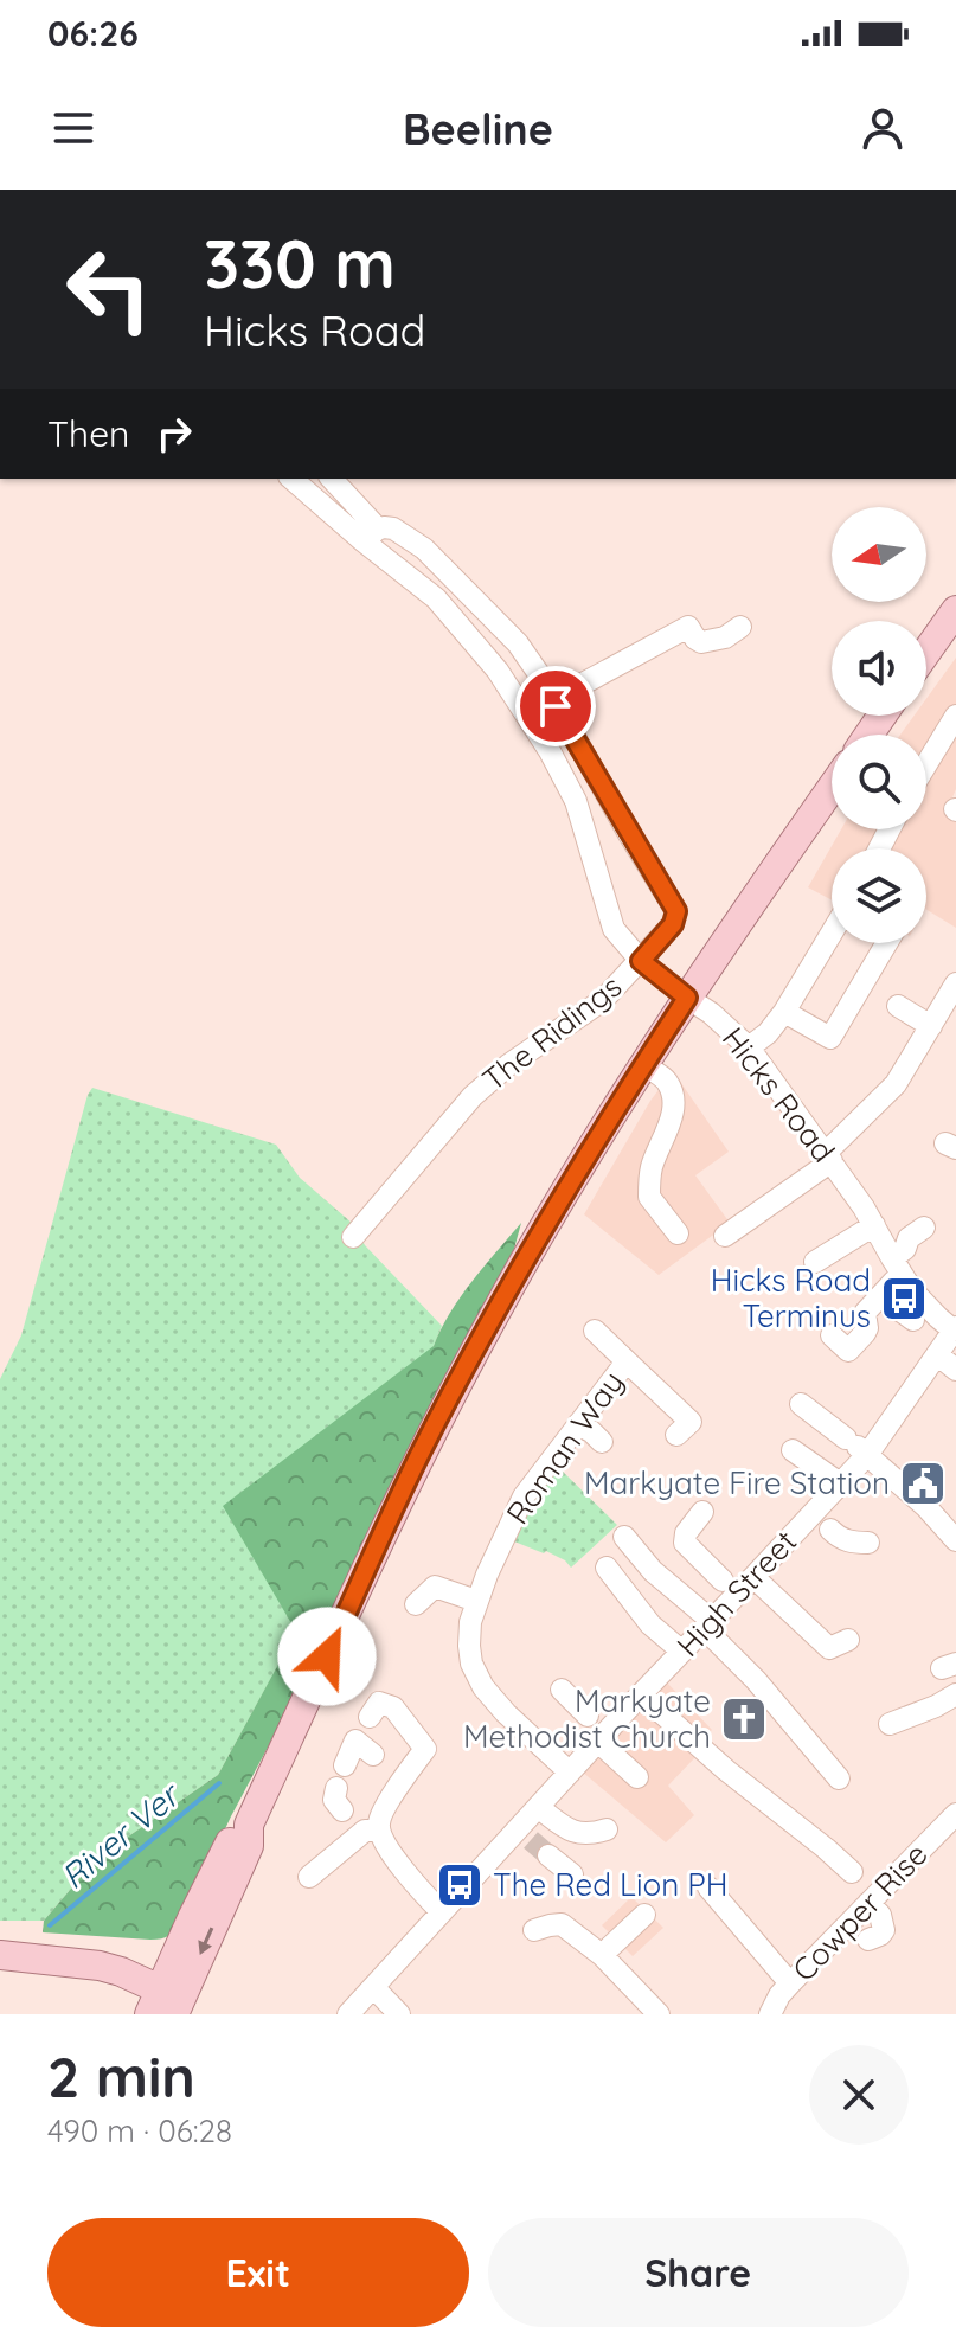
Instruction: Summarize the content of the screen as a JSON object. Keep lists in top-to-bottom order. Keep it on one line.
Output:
{"streets":{"street":["The Ridings","Hicks Road","Roman Way","High Street","Cowper Rise"]},"crossings":[["The Ridings","Hicks Road"],["Hicks Road","High Street"],["Roman Way","High Street"]],"water":["River Ver"],"places":{"bus stop":["Hicks Road Terminus","The Red Lion PH"],"public building":["Markyate Fire Station"],"church":["Markyate Methodist Church"]},"north":"left","page":{"status":"06:26","header":"Beeline","turn":["330 m","Hicks Road"],"then":"Then","heading":["2 min","490 m · 06:28"],"buttons":["Exit","Share"]}}
